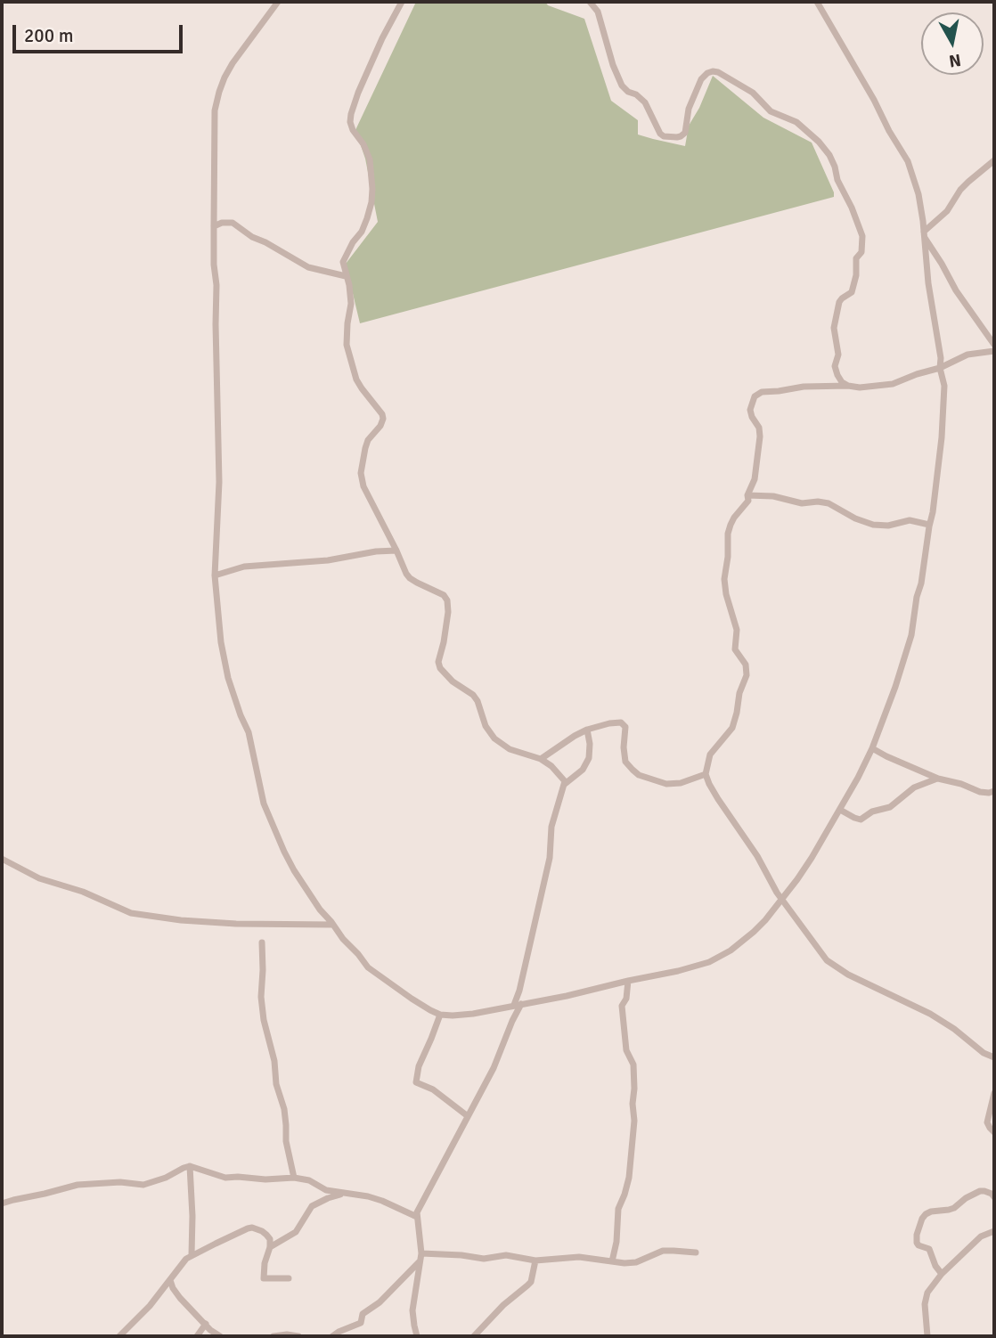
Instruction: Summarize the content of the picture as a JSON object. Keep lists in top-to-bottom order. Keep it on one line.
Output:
{"scale_bar":"200 m","north":"bottom"}
